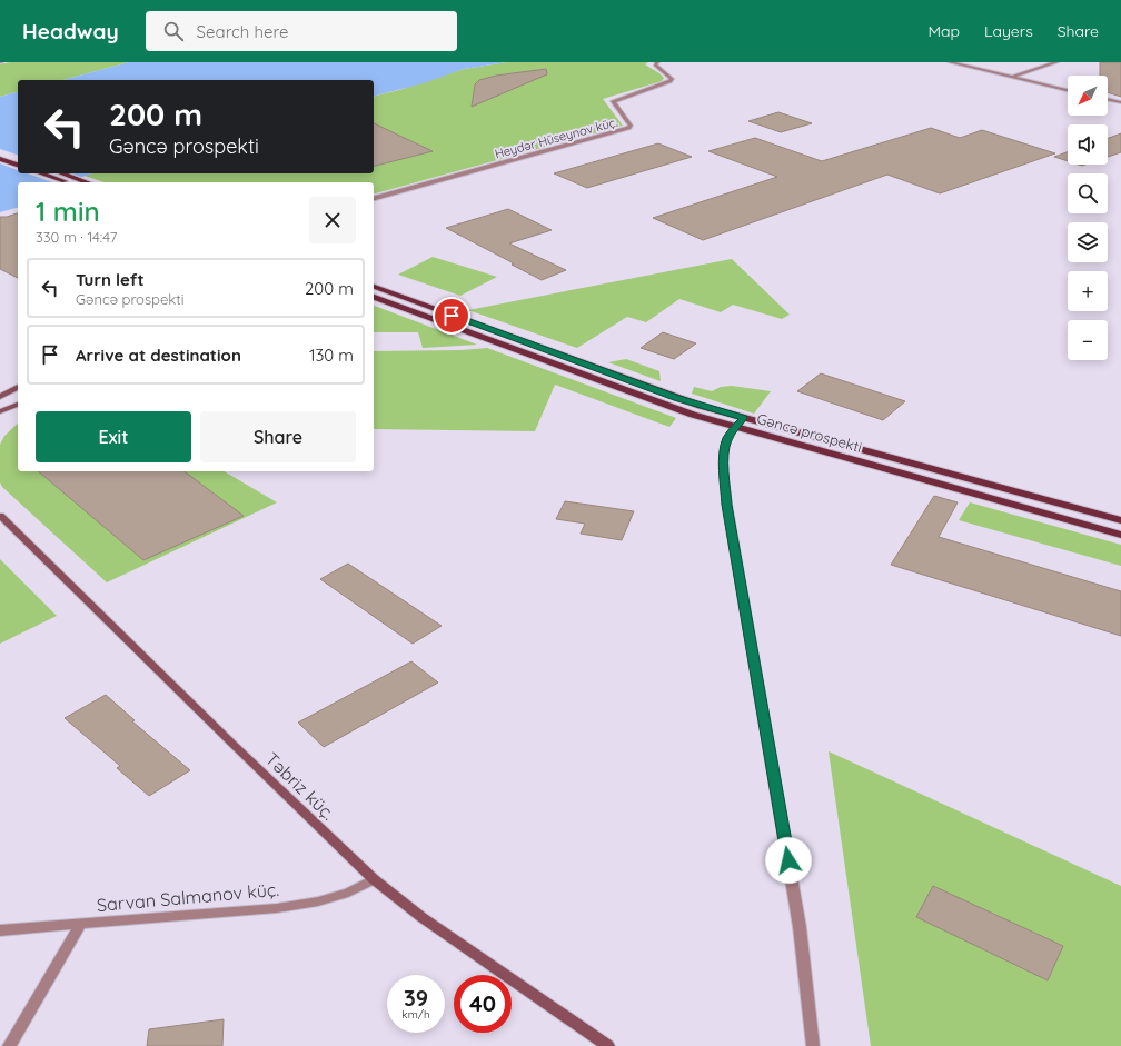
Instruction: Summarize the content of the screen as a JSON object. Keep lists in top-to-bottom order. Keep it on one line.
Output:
{"streets":{"main road":["Gəncə prospekti","Təbriz küç."],"street":["Heydər Hüseynov küç.","Sarvan Salmanov küç."]},"crossings":[["Təbriz küç.","Sarvan Salmanov küç."]],"north":"bottom left","page":{"header":"Headway","search":"Search here","nav":["Map","Layers","Share"],"map_buttons":["+","−"],"turn":["200 m","Gəncə prospekti"],"heading":["1 min","330 m · 14:47"],"list":[{"name":"Turn left","note":"Gəncə prospekti","value":"200 m"},{"name":"Arrive at destination","value":"130 m"}],"buttons":["Exit","Share"],"speed":"39 km/h","limit":"40"}}
